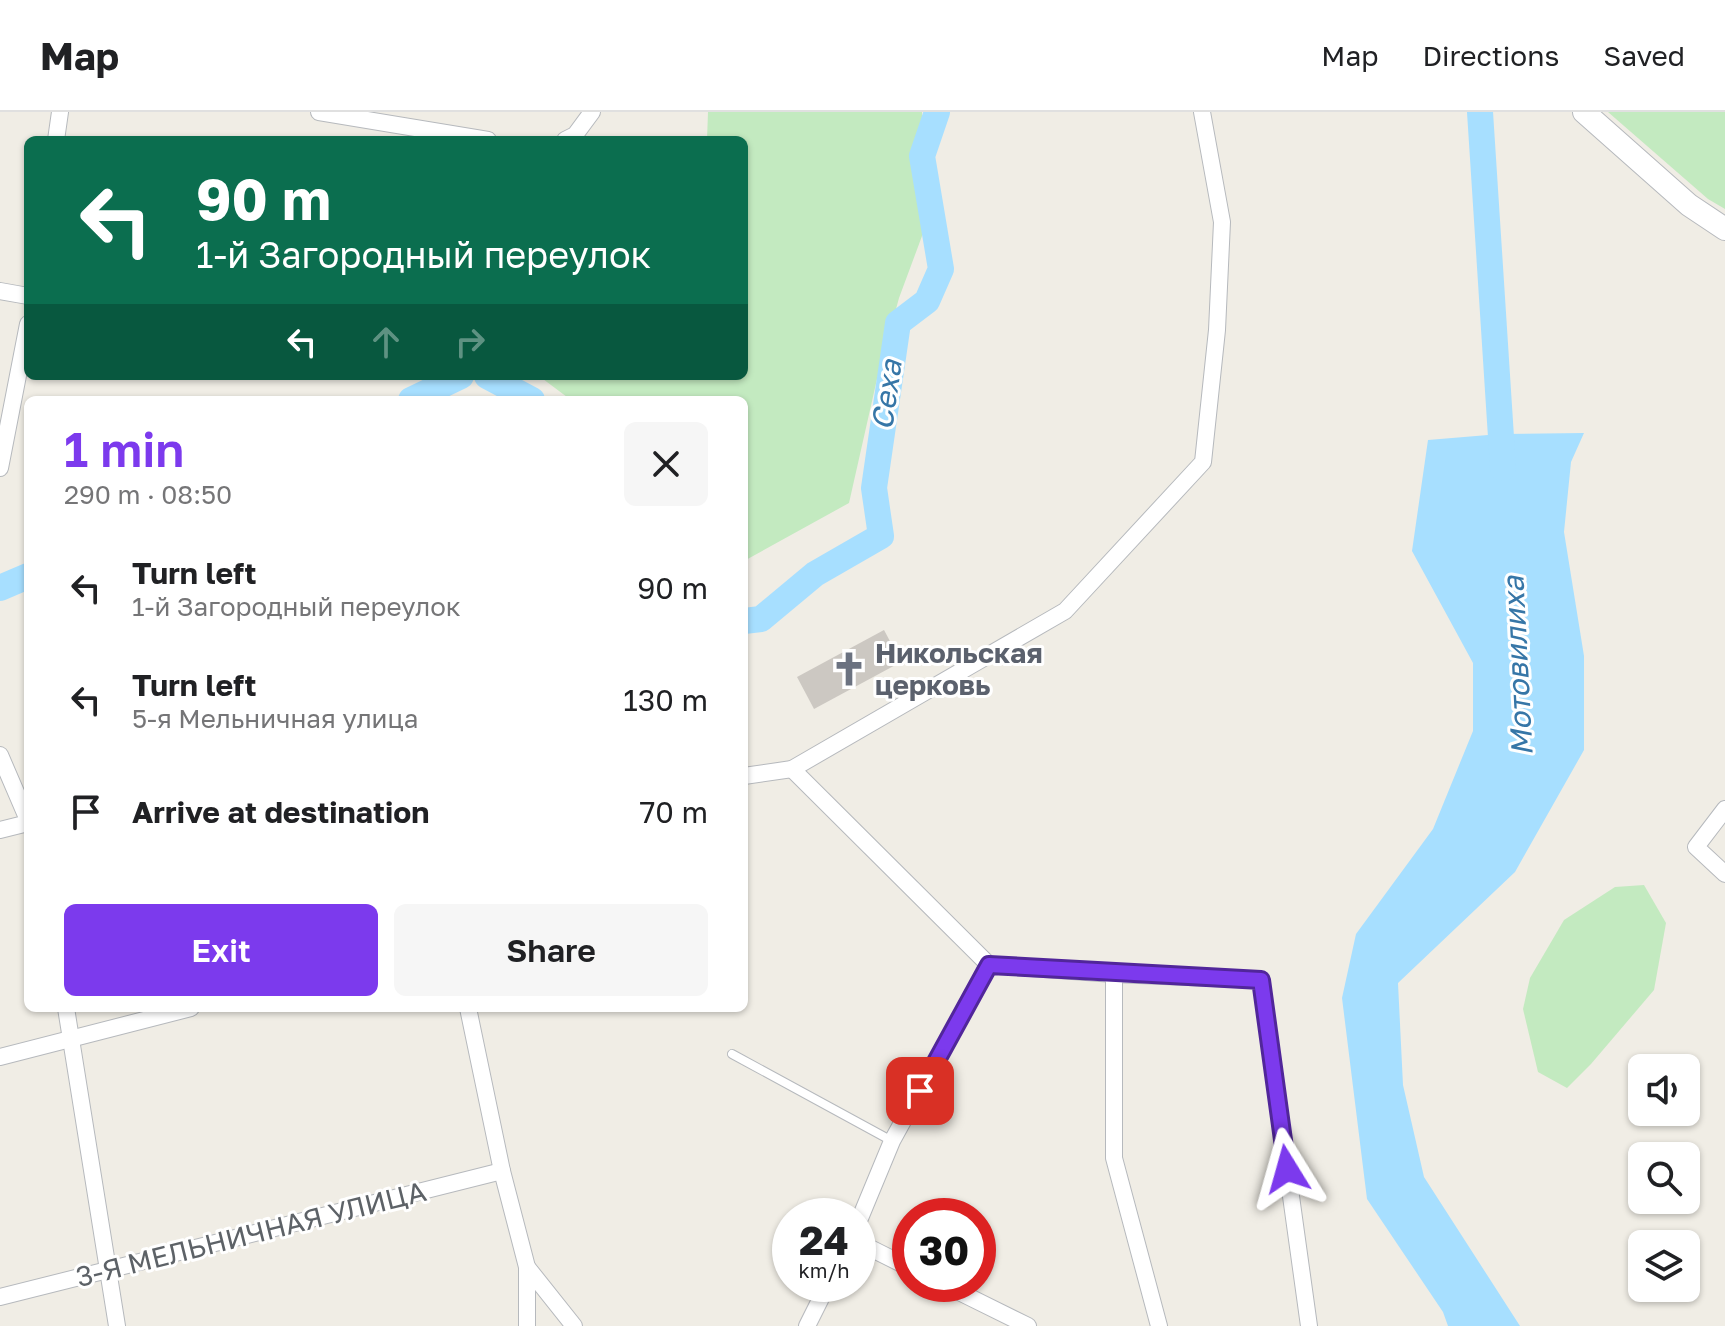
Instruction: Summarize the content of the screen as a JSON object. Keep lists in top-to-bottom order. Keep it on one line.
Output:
{"streets":{"street":["3-Я МЕЛЬНИЧНАЯ УЛИЦА"]},"water":["Сеха","Мотовилиха"],"places":{"church":["Никольская церковь"]},"page":{"header":"Map","nav":["Map","Directions","Saved"],"turn":["90 m","1-й Загородный переулок"],"heading":["1 min","290 m · 08:50"],"list":[{"name":"Turn left","note":"1-й Загородный переулок","value":"90 m"},{"name":"Turn left","note":"5-я Мельничная улица","value":"130 m"},{"name":"Arrive at destination","value":"70 m"}],"buttons":["Exit","Share"],"speed":"24 km/h","limit":"30"}}
